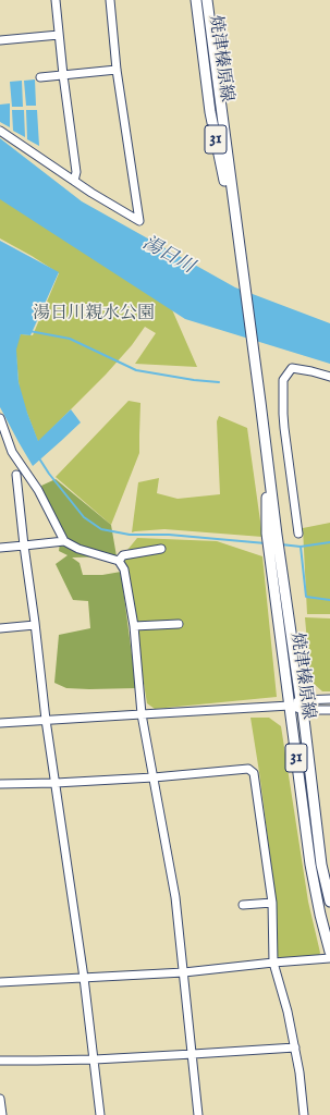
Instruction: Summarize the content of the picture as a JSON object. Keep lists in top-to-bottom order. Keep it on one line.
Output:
{"streets":{"main road":["焼津榛原線","31"]},"water":["湯日川"],"parks":["湯日川親水公園"]}
